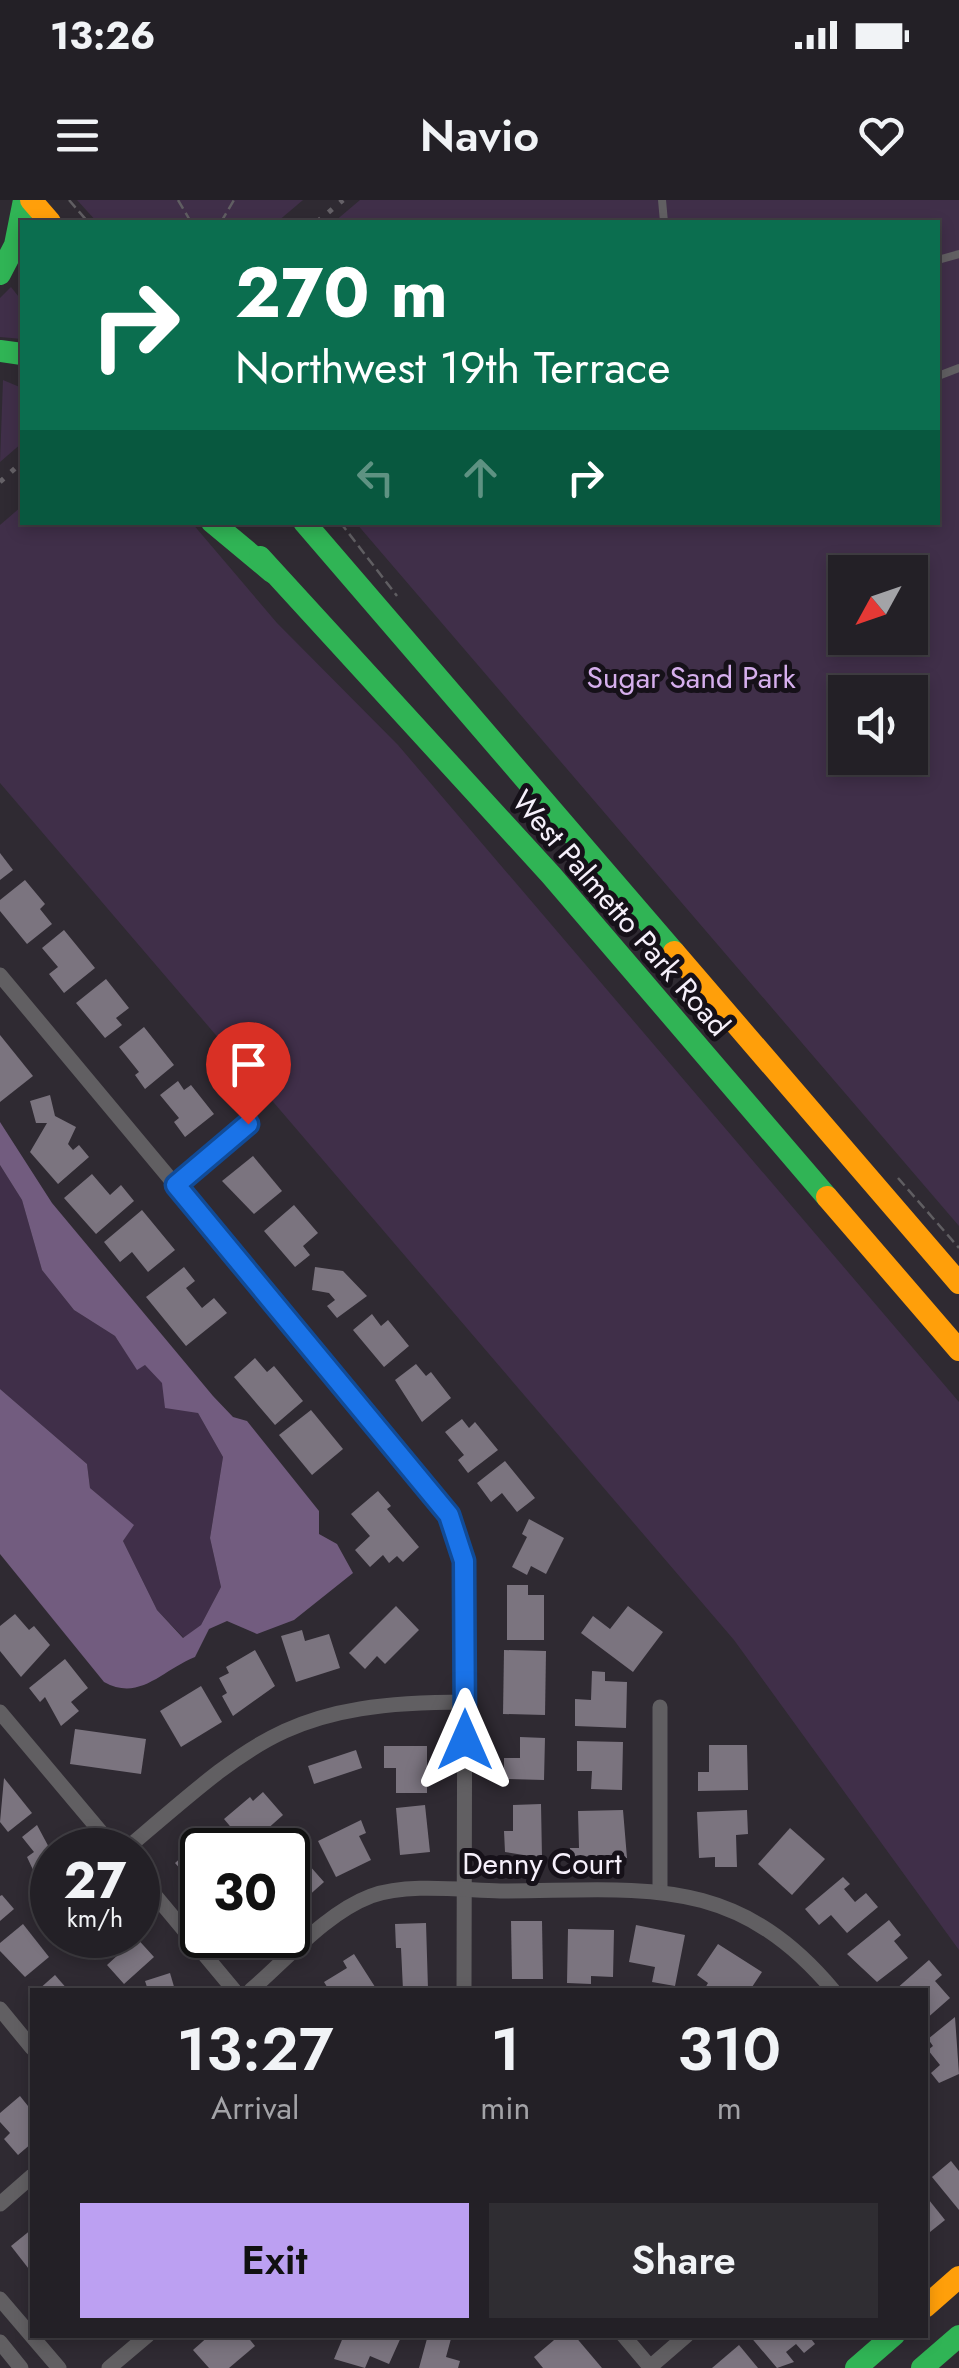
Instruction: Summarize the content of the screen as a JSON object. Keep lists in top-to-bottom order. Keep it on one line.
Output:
{"streets":{"main road":["West Palmetto Park Road"],"street":["Denny Court"]},"parks":["Sugar Sand Park"],"north":"bottom left","page":{"status":"13:26","header":"Navio","turn":["270 m","Northwest 19th Terrace"],"speed":"27 km/h","limit":"30","eta":["13:27","Arrival","1","min","310","m"],"buttons":["Exit","Share"]}}
